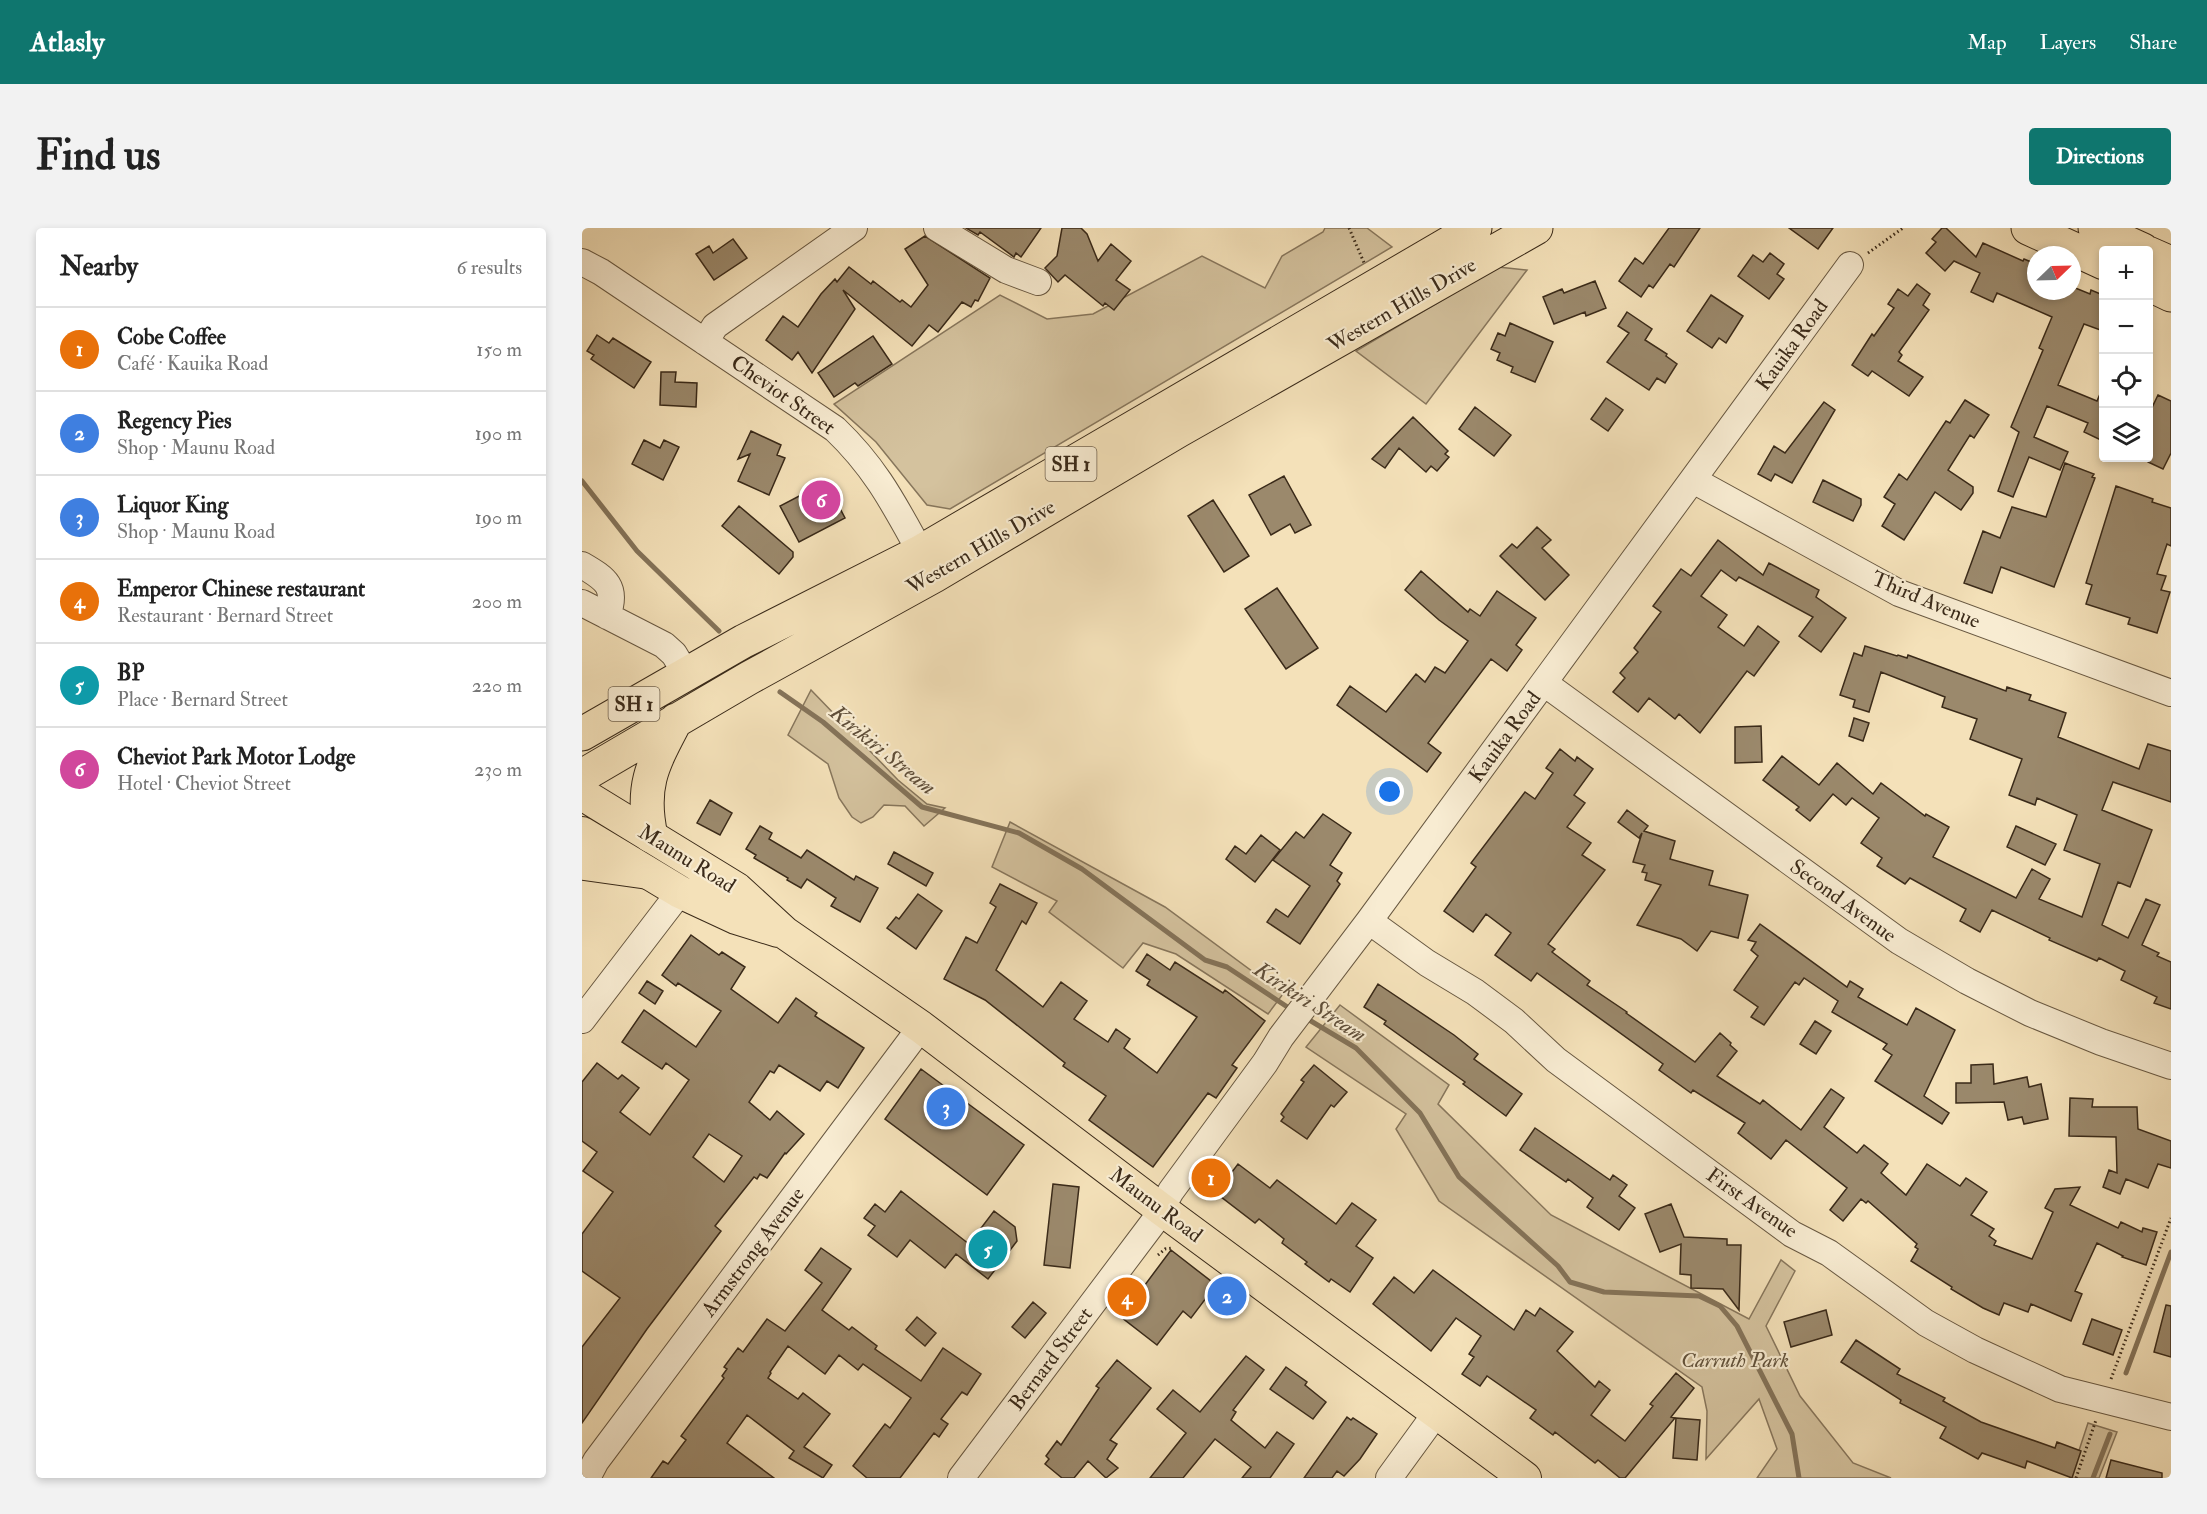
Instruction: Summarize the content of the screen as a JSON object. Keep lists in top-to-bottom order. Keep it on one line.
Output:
{"streets":{"highway":["Western Hills Drive","SH 1"],"main road":["Maunu Road"],"street":["Kauika Road","Cheviot Street","Third Avenue","Second Avenue","First Avenue","Armstrong Avenue","Bernard Street"]},"crossings":[["Western Hills Drive","Cheviot Street"],["Kauika Road","Third Avenue"],["Kauika Road","Maunu Road"],["Kauika Road","Second Avenue"],["Kauika Road","First Avenue"],["Kauika Road","Bernard Street"],["Maunu Road","Armstrong Avenue"],["Maunu Road","Bernard Street"]],"water":["Kirikiri Stream"],"parks":["Carruth Park"],"north":"top right","page":{"header":"Atlasly","nav":["Map","Layers","Share"],"buttons":"Directions","title":"Find us","heading":["Nearby","6 results"],"map_buttons":["+","−"],"list":[{"mark":"1","name":"Cobe Coffee","note":"Café · Kauika Road","value":"150 m"},{"mark":"2","name":"Regency Pies","note":"Shop · Maunu Road","value":"190 m"},{"mark":"3","name":"Liquor King","note":"Shop · Maunu Road","value":"190 m"},{"mark":"4","name":"Emperor Chinese restaurant","note":"Restaurant · Bernard Street","value":"200 m"},{"mark":"5","name":"BP","note":"Place · Bernard Street","value":"220 m"},{"mark":"6","name":"Cheviot Park Motor Lodge","note":"Hotel · Cheviot Street","value":"230 m"}],"pins":["6","3","1","5","2","4"]}}
